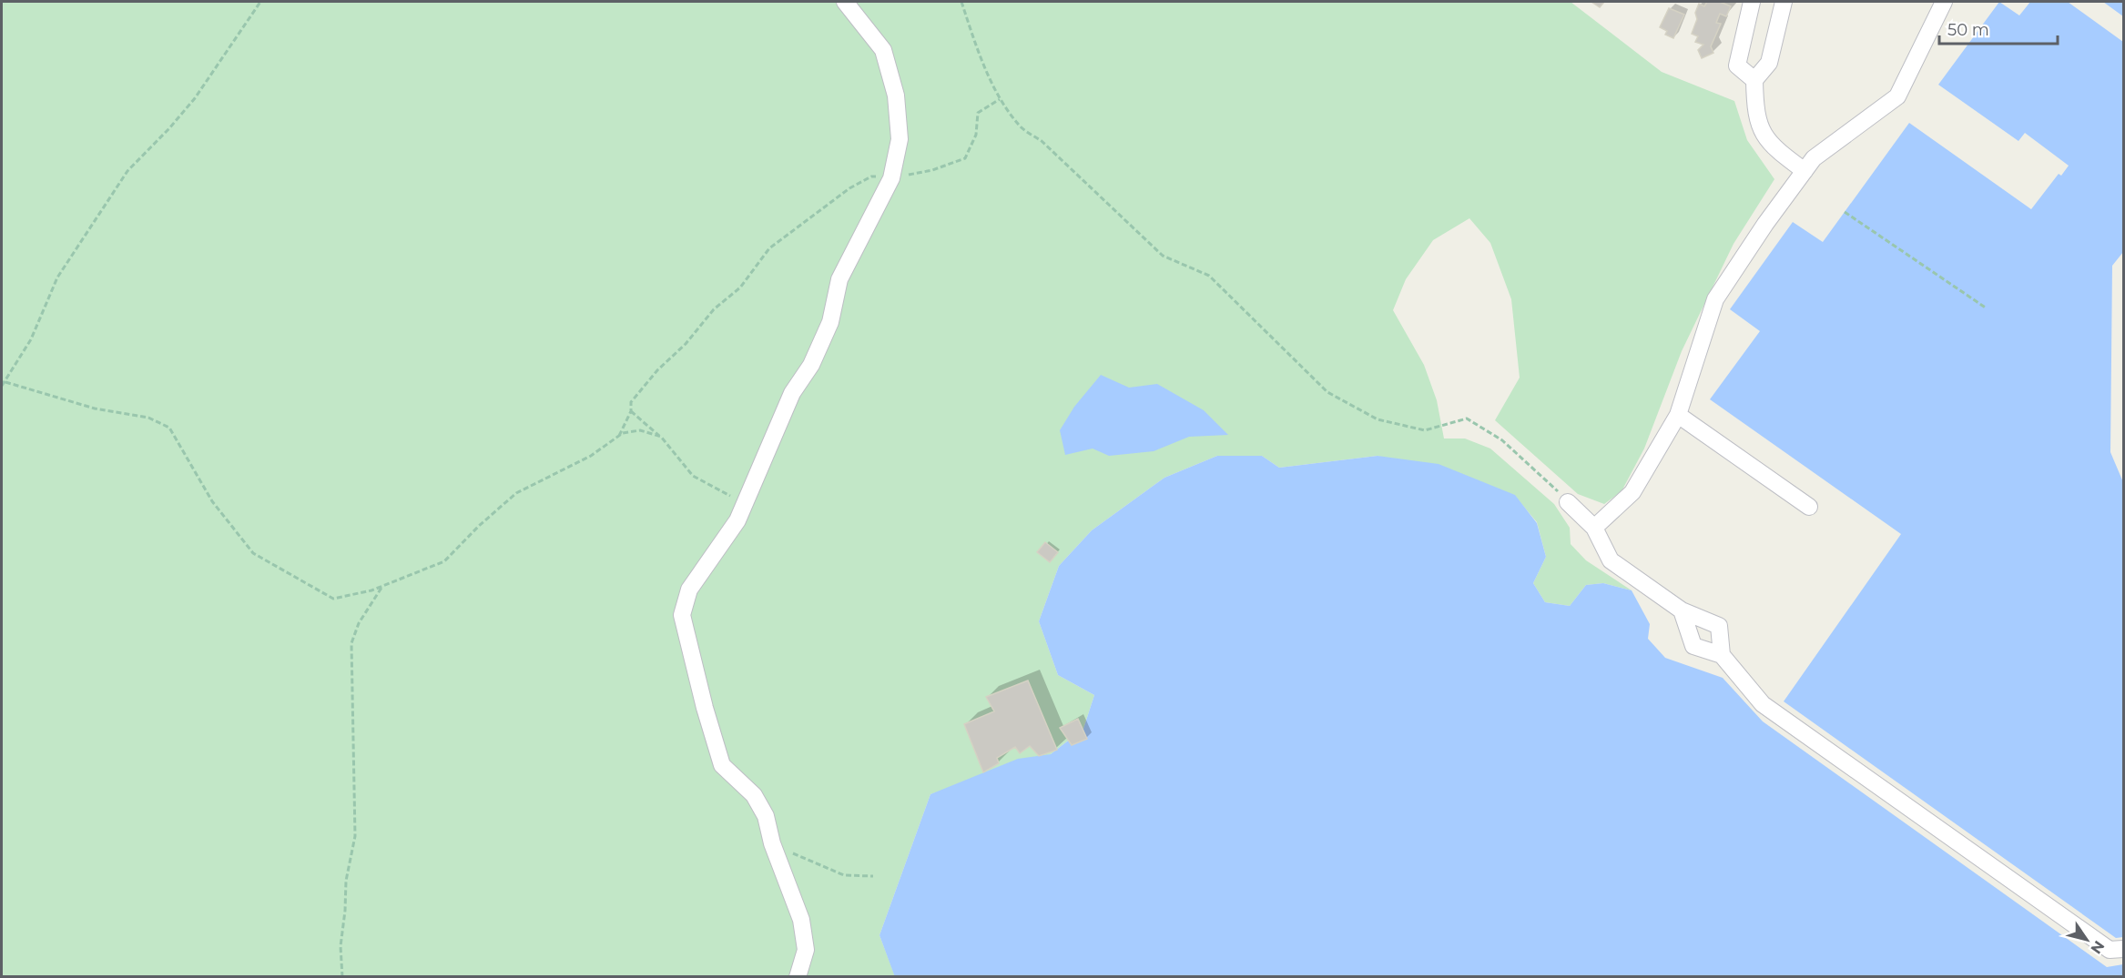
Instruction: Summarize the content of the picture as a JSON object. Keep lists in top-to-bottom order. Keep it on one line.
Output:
{"scale_bar":"50 m","north":"bottom right"}
